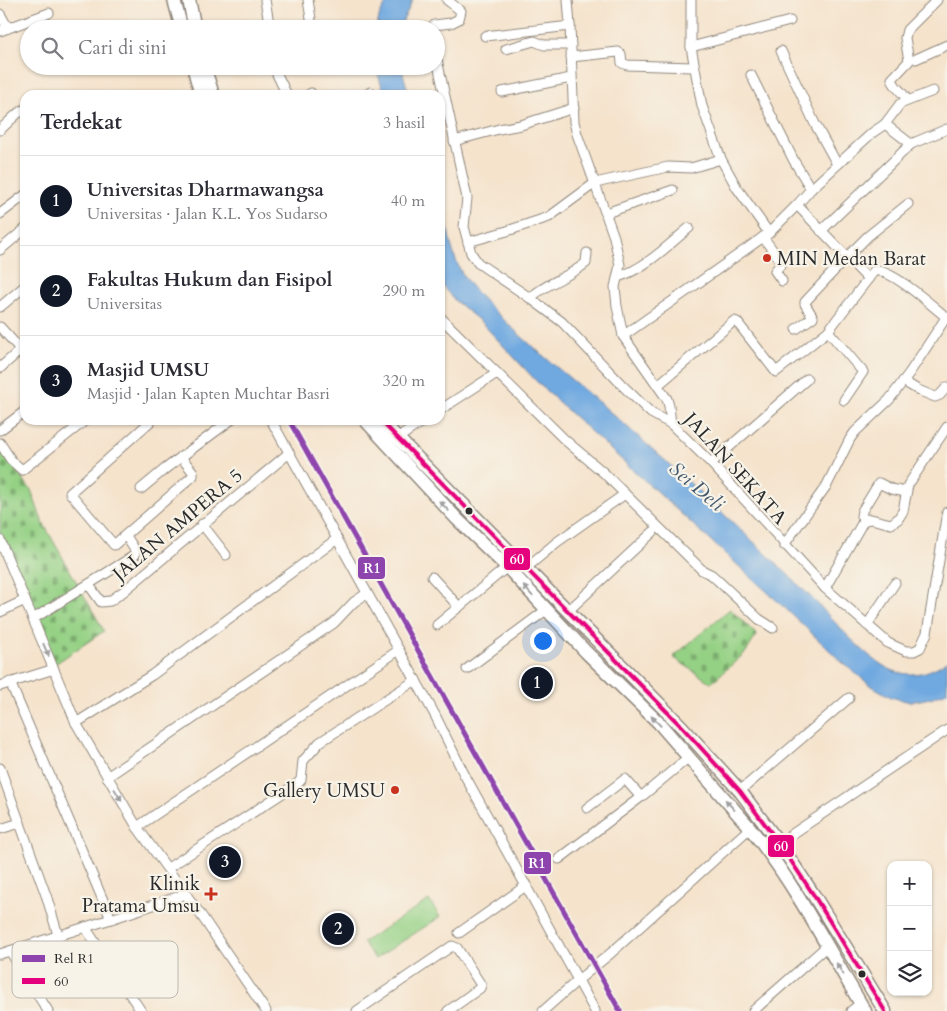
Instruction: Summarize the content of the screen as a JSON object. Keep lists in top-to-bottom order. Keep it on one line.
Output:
{"streets":{"street":["JALAN SEKATA","JALAN AMPERA 5"]},"water":["Sei Deli"],"places":{"other":["MIN Medan Barat","Gallery UMSU"],"health":["Klinik Pratama Umsu"]},"lines":["rail line R1","transit line 60"],"legend":["Rel R1","60"],"page":{"search":"Cari di sini","heading":["Terdekat","3 hasil"],"list":[{"mark":"1","name":"Universitas Dharmawangsa","note":"Universitas · Jalan K.L. Yos Sudarso","value":"40 m"},{"mark":"2","name":"Fakultas Hukum dan Fisipol","note":"Universitas","value":"290 m"},{"mark":"3","name":"Masjid UMSU","note":"Masjid · Jalan Kapten Muchtar Basri","value":"320 m"}],"pins":["1","3","2"],"map_buttons":["+","−"]}}
